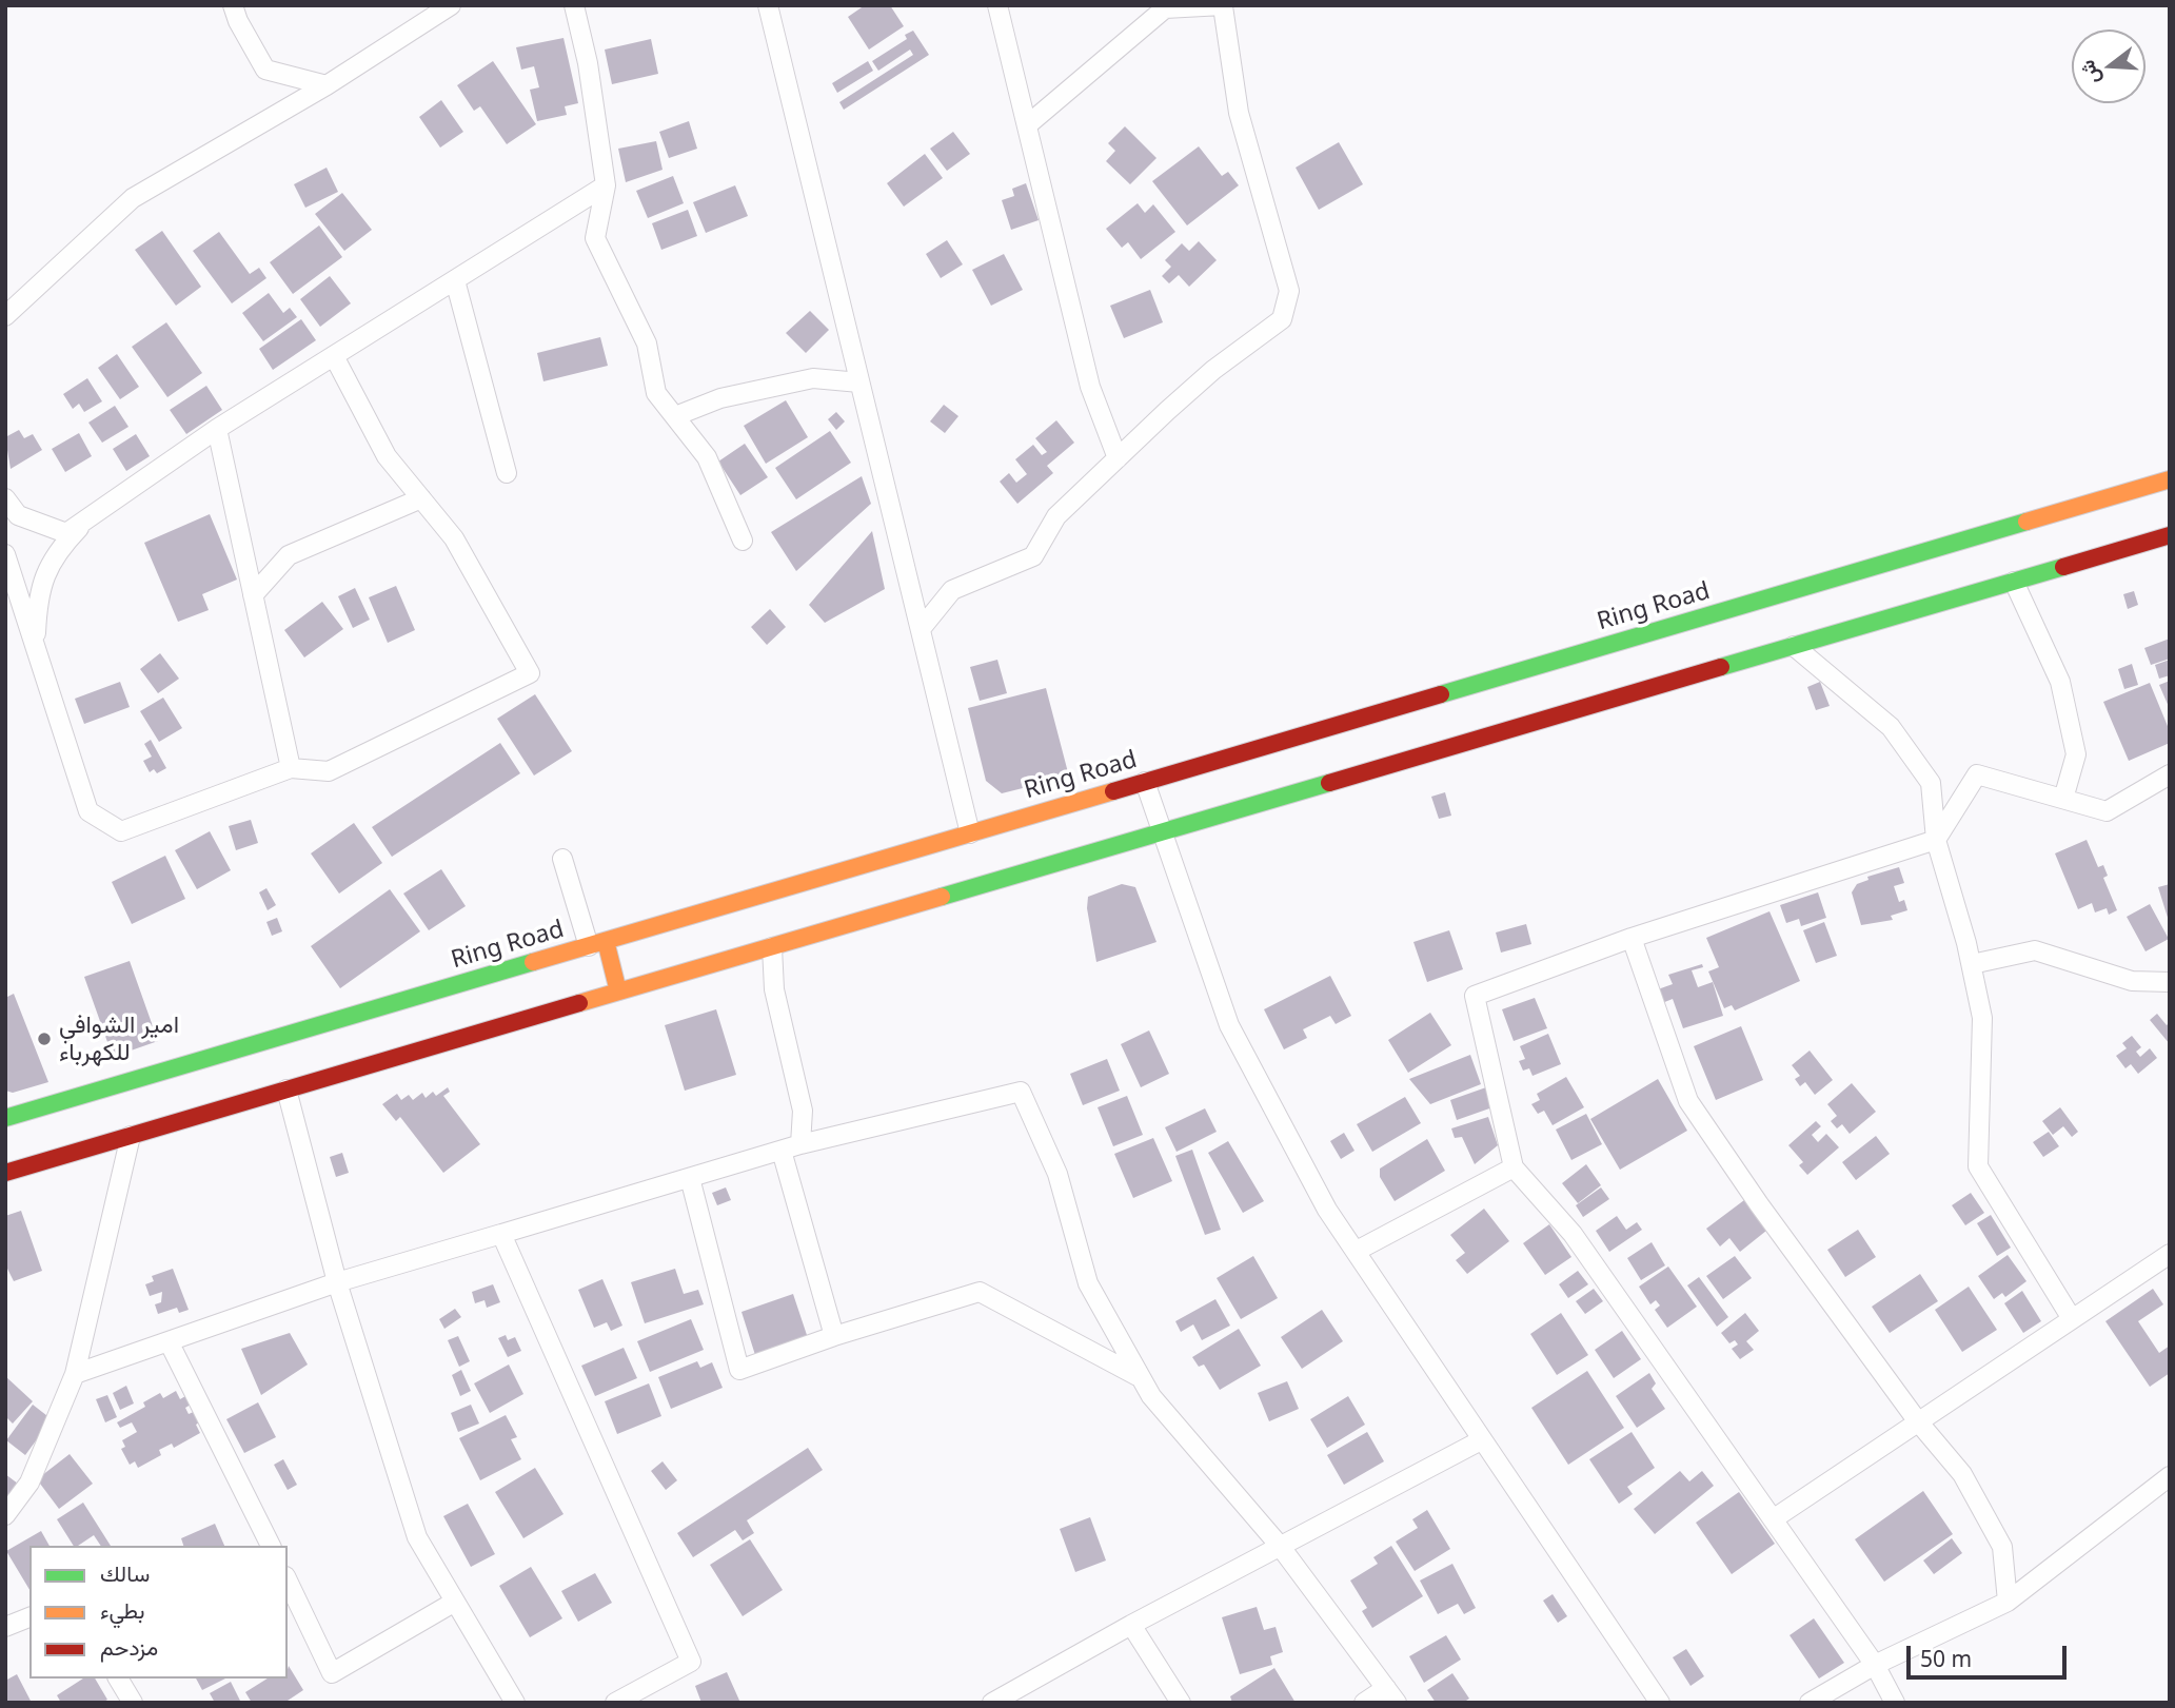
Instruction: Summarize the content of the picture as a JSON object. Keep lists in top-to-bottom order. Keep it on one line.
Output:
{"streets":{"main road":["Ring Road"]},"places":["امير الشوافي للكهرباء"],"legend":["سالك","بطيء","مزدحم"],"scale_bar":"50 m","north":"left"}
